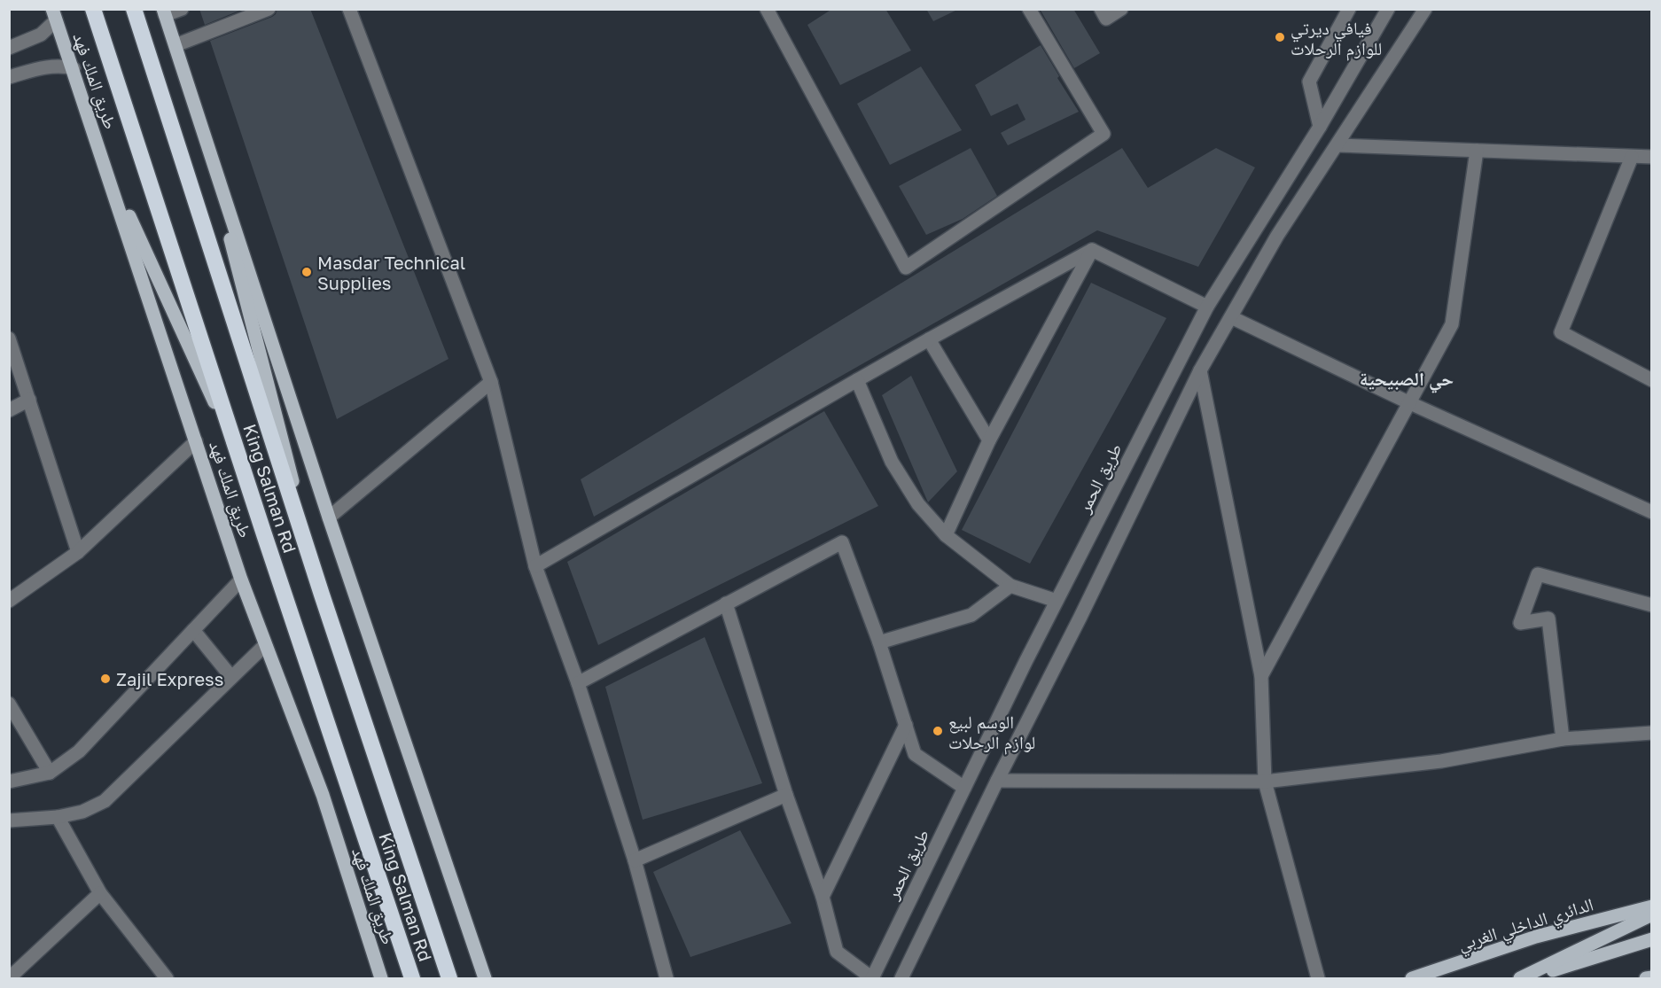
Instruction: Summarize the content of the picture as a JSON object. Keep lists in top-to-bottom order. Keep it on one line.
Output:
{"streets":{"highway":["King Salman Rd"],"main road":["طريق الملك فهد","الدائري الداخلي الغربي"],"street":["طريق الحمر"]},"districts":["حي الصبيحية"],"places":["فيافي ديرتي للوازم الرحلات","Masdar Technical Supplies","Zajil Express","الوسم لبيع لوازم الرحلات"]}
